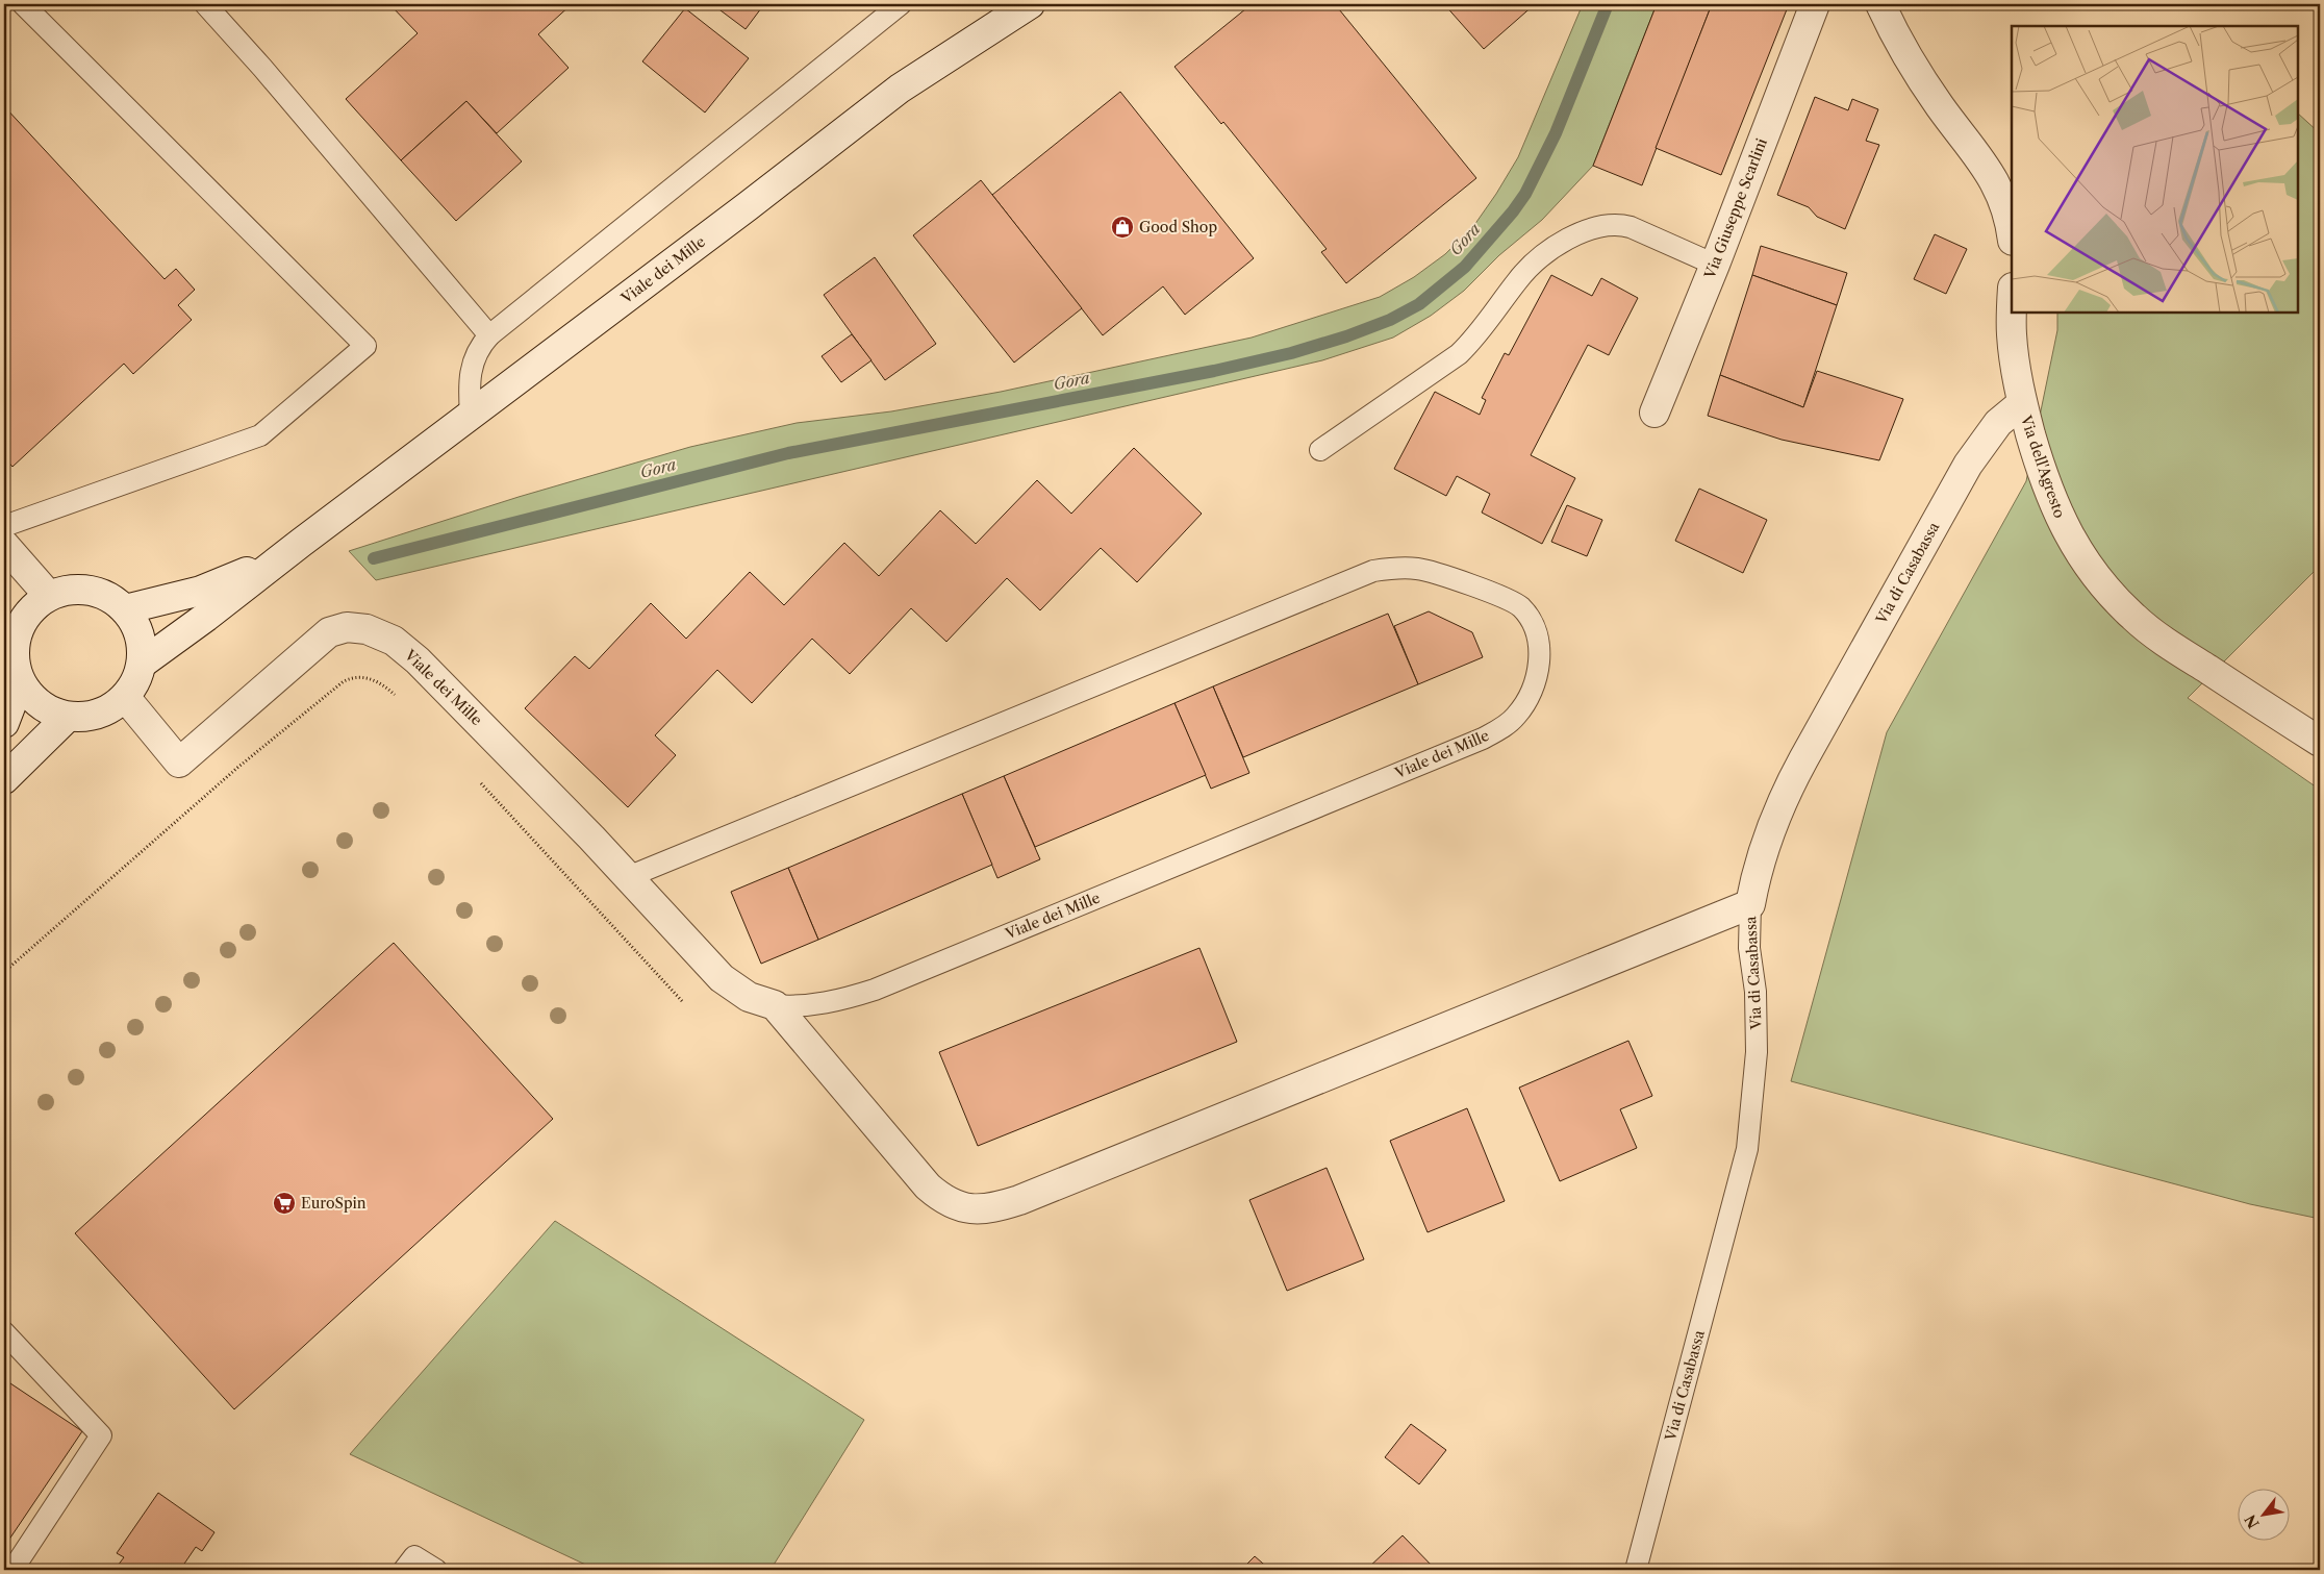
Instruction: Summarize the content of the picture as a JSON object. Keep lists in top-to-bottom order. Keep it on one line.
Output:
{"streets":{"street":["Via Giuseppe Scarlini","Viale dei Mille","Via dell'Agresto","Via di Casabassa"]},"crossings":[["Via dell'Agresto","Via di Casabassa"]],"water":["Gora"],"places":{"shop":["Good Shop"],"supermarket":["EuroSpin"]},"north":"bottom left"}
